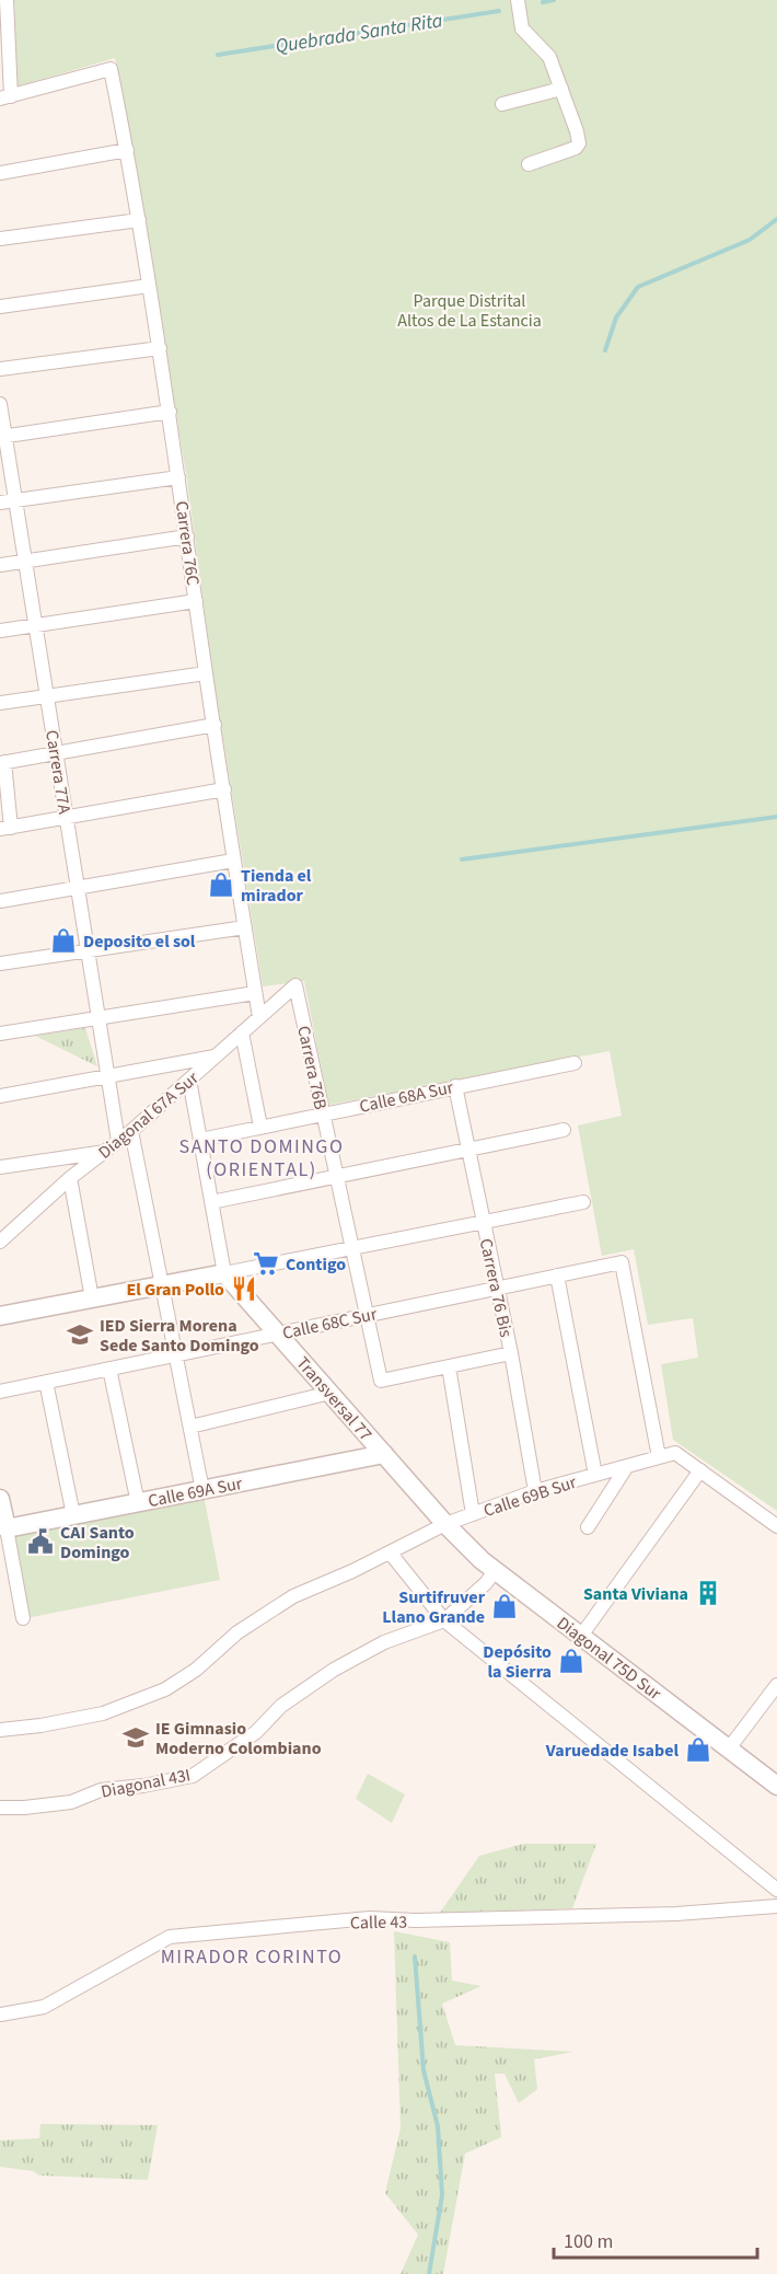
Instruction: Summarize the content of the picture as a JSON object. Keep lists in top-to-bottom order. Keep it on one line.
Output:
{"streets":{"street":["Carrera 76C","Carrera 77A","Carrera 76B","Calle 68A Sur","Diagonal 67A Sur","Carrera 76 Bis","Calle 68C Sur","Transversal 77","Calle 69A Sur","Calle 69B Sur","Diagonal 75D Sur","Diagonal 43I","Calle 43"]},"crossings":[["Carrera 76C","Diagonal 67A Sur"],["Carrera 77A","Diagonal 67A Sur"],["Carrera 76B","Calle 68A Sur"],["Carrera 76B","Diagonal 67A Sur"],["Carrera 76B","Calle 68C Sur"],["Calle 68A Sur","Carrera 76 Bis"],["Carrera 76 Bis","Calle 68C Sur"],["Carrera 76 Bis","Calle 69B Sur"],["Calle 68C Sur","Transversal 77"],["Calle 68C Sur","Calle 69B Sur"],["Transversal 77","Calle 69A Sur"],["Transversal 77","Calle 69B Sur"],["Transversal 77","Diagonal 75D Sur"],["Calle 69B Sur","Diagonal 75D Sur"]],"districts":["SANTO DOMINGO (ORIENTAL)","MIRADOR CORINTO"],"water":["Quebrada Santa Rita"],"parks":["Parque Distrital Altos de La Estancia"],"places":{"shop":["Tienda el mirador","Deposito el sol","Surtifruver Llano Grande","Depósito la Sierra","Varuedade Isabel"],"supermarket":["Contigo"],"restaurant":["El Gran Pollo"],"school or university":["IED Sierra Morena Sede Santo Domingo","IE Gimnasio Moderno Colombiano"],"public building":["CAI Santo Domingo"],"building":["Santa Viviana"]},"scale_bar":"100 m"}
